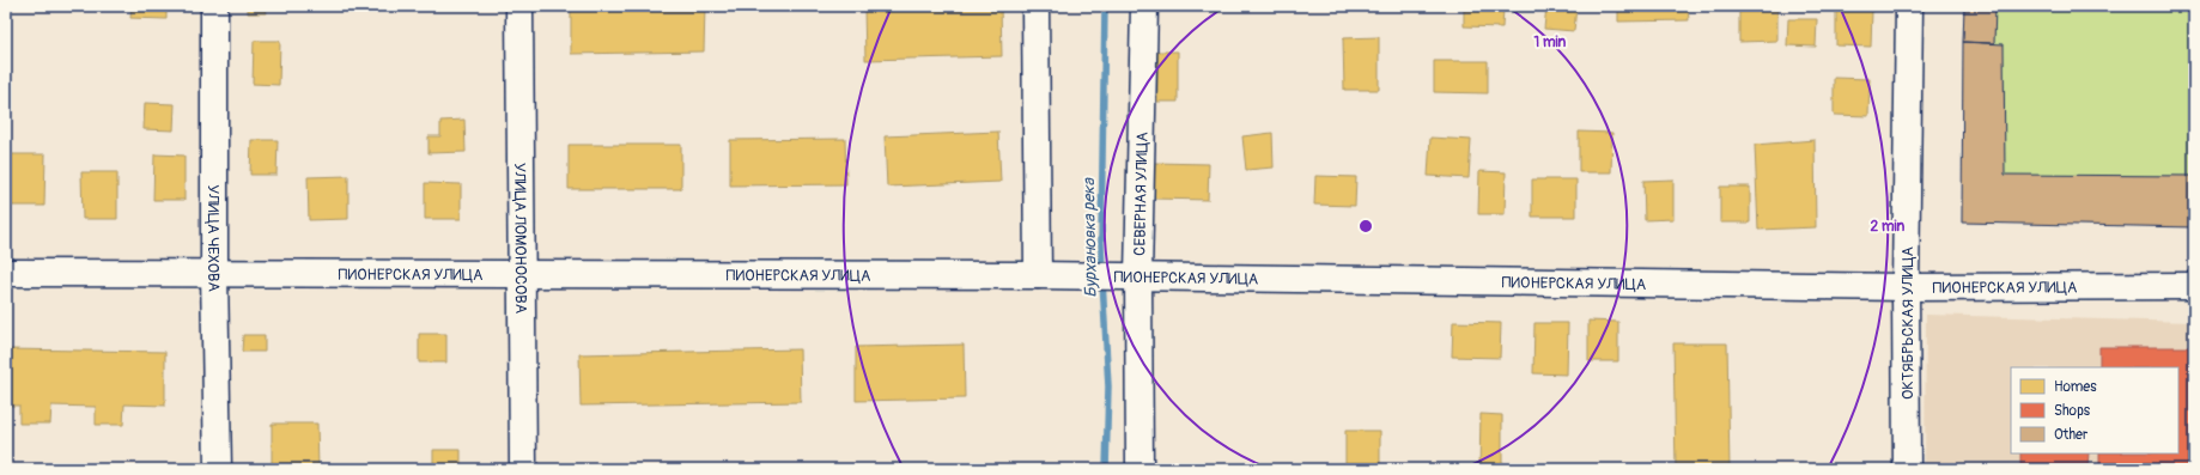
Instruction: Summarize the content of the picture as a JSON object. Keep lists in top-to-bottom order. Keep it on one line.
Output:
{"streets":{"street":["СЕВЕРНАЯ УЛИЦА","УЛИЦА ЧЕХОВА","УЛИЦА ЛОМОНОСОВА","ПИОНЕРСКАЯ УЛИЦА","ОКТЯБРЬСКАЯ УЛИЦА"]},"crossings":[["СЕВЕРНАЯ УЛИЦА","ПИОНЕРСКАЯ УЛИЦА"],["УЛИЦА ЧЕХОВА","ПИОНЕРСКАЯ УЛИЦА"],["УЛИЦА ЛОМОНОСОВА","ПИОНЕРСКАЯ УЛИЦА"],["ПИОНЕРСКАЯ УЛИЦА","ОКТЯБРЬСКАЯ УЛИЦА"]],"water":["Бурхановка река"],"legend":["Homes","Shops","Other"],"rings":["1 min","2 min"]}
